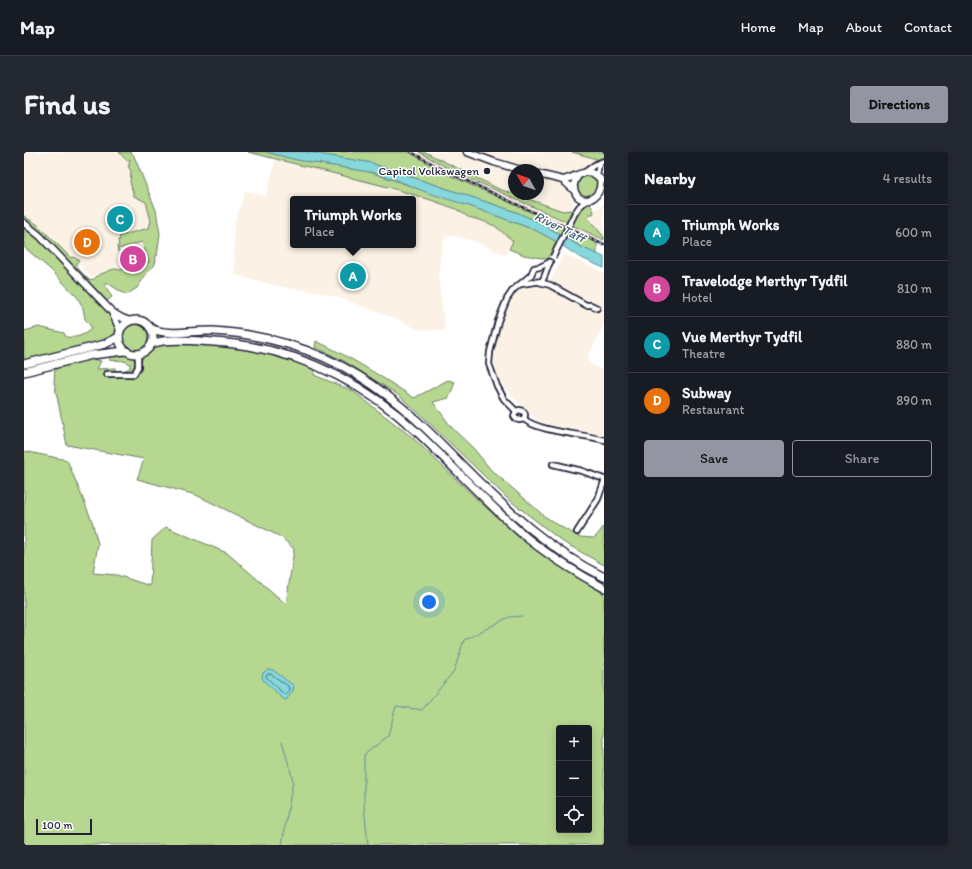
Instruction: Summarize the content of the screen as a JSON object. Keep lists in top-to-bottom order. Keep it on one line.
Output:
{"water":["River Taff"],"places":["Capitol Volkswagen"],"scale_bar":"100 m","north":"top left","page":{"header":"Map","nav":["Home","Map","About","Contact"],"buttons":["Directions",["Save","Share"]],"title":"Find us","heading":["Nearby","4 results"],"popup":["Triumph Works","Place"],"pins":["C","D","B","A"],"list":[{"mark":"A","name":"Triumph Works","note":"Place","value":"600 m"},{"mark":"B","name":"Travelodge Merthyr Tydfil","note":"Hotel","value":"810 m"},{"mark":"C","name":"Vue Merthyr Tydfil","note":"Theatre","value":"880 m"},{"mark":"D","name":"Subway","note":"Restaurant","value":"890 m"}],"map_buttons":["+","−"],"scale":"100 m"}}
